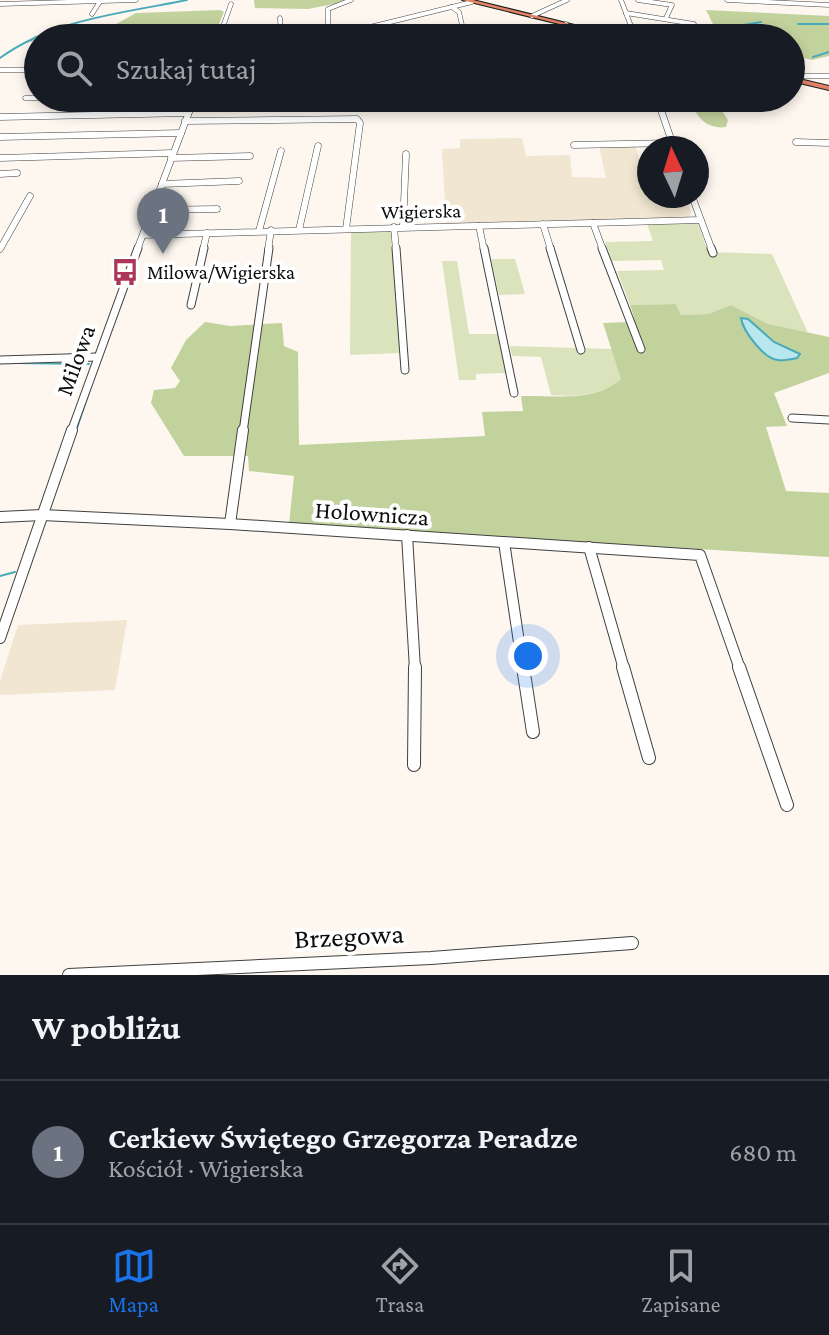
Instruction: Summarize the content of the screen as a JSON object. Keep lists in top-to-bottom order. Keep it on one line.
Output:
{"streets":{"street":["Wigierska","Milowa","Holownicza","Brzegowa"]},"crossings":[["Wigierska","Milowa"],["Milowa","Holownicza"]],"places":{"bus stop":["Milowa/Wigierska"]},"north":"top","page":{"search":"Szukaj tutaj","pins":"1","heading":"W pobliżu","list":[{"mark":"1","name":"Cerkiew Świętego Grzegorza Peradze","note":"Kościół · Wigierska","value":"680 m"}],"nav":["Mapa","Trasa","Zapisane"]}}
